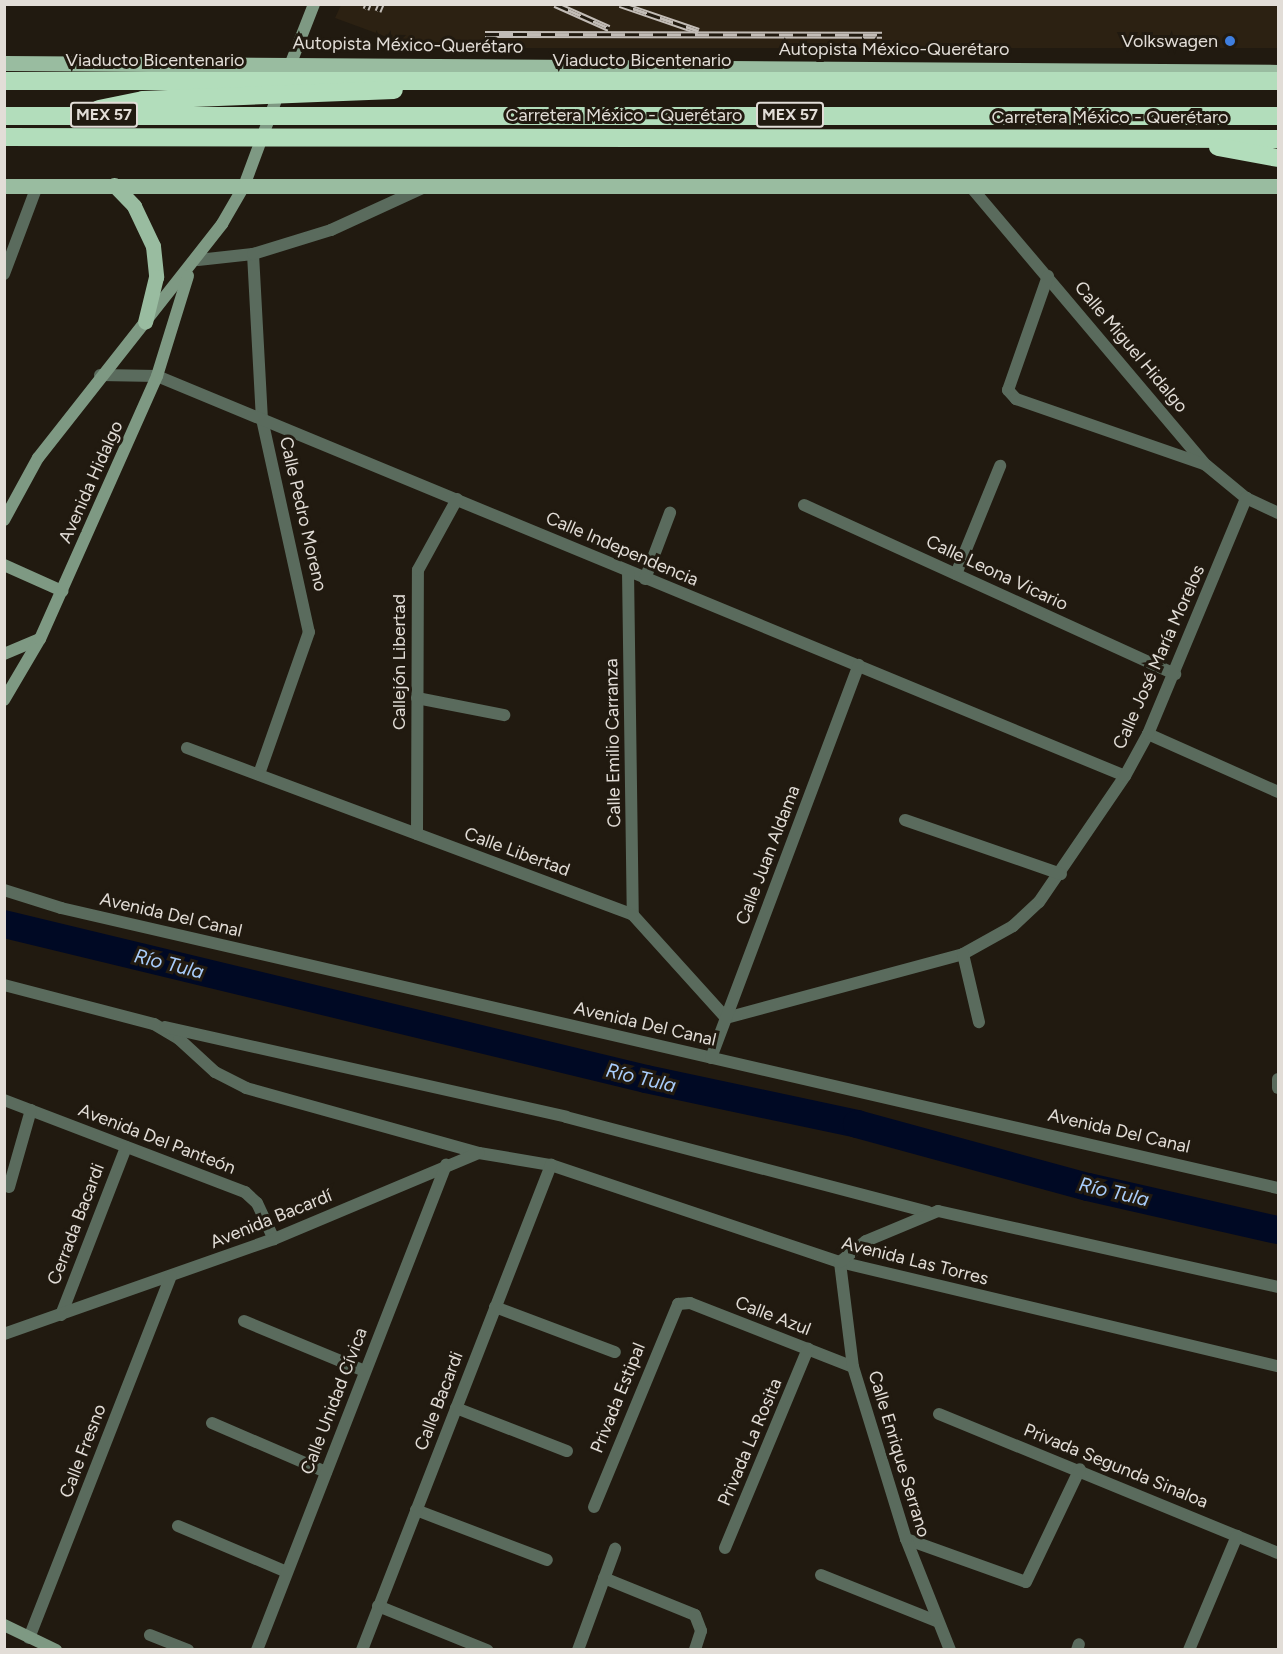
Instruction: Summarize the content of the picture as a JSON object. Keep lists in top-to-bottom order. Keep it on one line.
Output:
{"streets":{"highway":["Viaducto Bicentenario","MEX 57","Carretera México - Querétaro"],"main road":["Autopista México-Querétaro","Avenida Hidalgo"],"street":["Calle Miguel Hidalgo","Calle Pedro Moreno","Calle Independencia","Calle Leona Vicario","Calle José María Morelos","Callejón Libertad","Calle Emilio Carranza","Calle Libertad","Calle Juan Aldama","Avenida Del Canal","Avenida Del Panteón","Avenida Bacardí","Cerrada Bacardi","Avenida Las Torres","Calle Azul","Privada Estipal","Calle Unidad Cívica","Calle Bacardi","Privada La Rosita","Calle Fresno","Calle Enrique Serrano","Privada Segunda Sinaloa"]},"crossings":[["Autopista México-Querétaro","Avenida Hidalgo"],["Calle Miguel Hidalgo","Calle José María Morelos"],["Avenida Hidalgo","Calle Independencia"],["Calle Pedro Moreno","Calle Independencia"],["Calle Pedro Moreno","Calle Libertad"],["Calle Independencia","Calle José María Morelos"],["Calle Independencia","Callejón Libertad"],["Calle Independencia","Calle Emilio Carranza"],["Calle Independencia","Calle Juan Aldama"],["Calle Leona Vicario","Calle José María Morelos"],["Calle José María Morelos","Calle Libertad"],["Calle José María Morelos","Calle Juan Aldama"],["Callejón Libertad","Calle Libertad"],["Calle Emilio Carranza","Calle Libertad"],["Calle Libertad","Calle Juan Aldama"],["Calle Juan Aldama","Avenida Del Canal"],["Avenida Del Panteón","Avenida Bacardí"],["Avenida Del Panteón","Cerrada Bacardi"],["Avenida Bacardí","Cerrada Bacardi"],["Avenida Bacardí","Avenida Las Torres"],["Avenida Bacardí","Calle Unidad Cívica"],["Avenida Bacardí","Calle Bacardi"],["Avenida Bacardí","Calle Fresno"],["Avenida Las Torres","Calle Bacardi"],["Avenida Las Torres","Calle Enrique Serrano"],["Calle Azul","Privada Estipal"],["Calle Azul","Privada La Rosita"],["Calle Azul","Calle Enrique Serrano"]],"water":["Río Tula"],"places":["Volkswagen"]}
